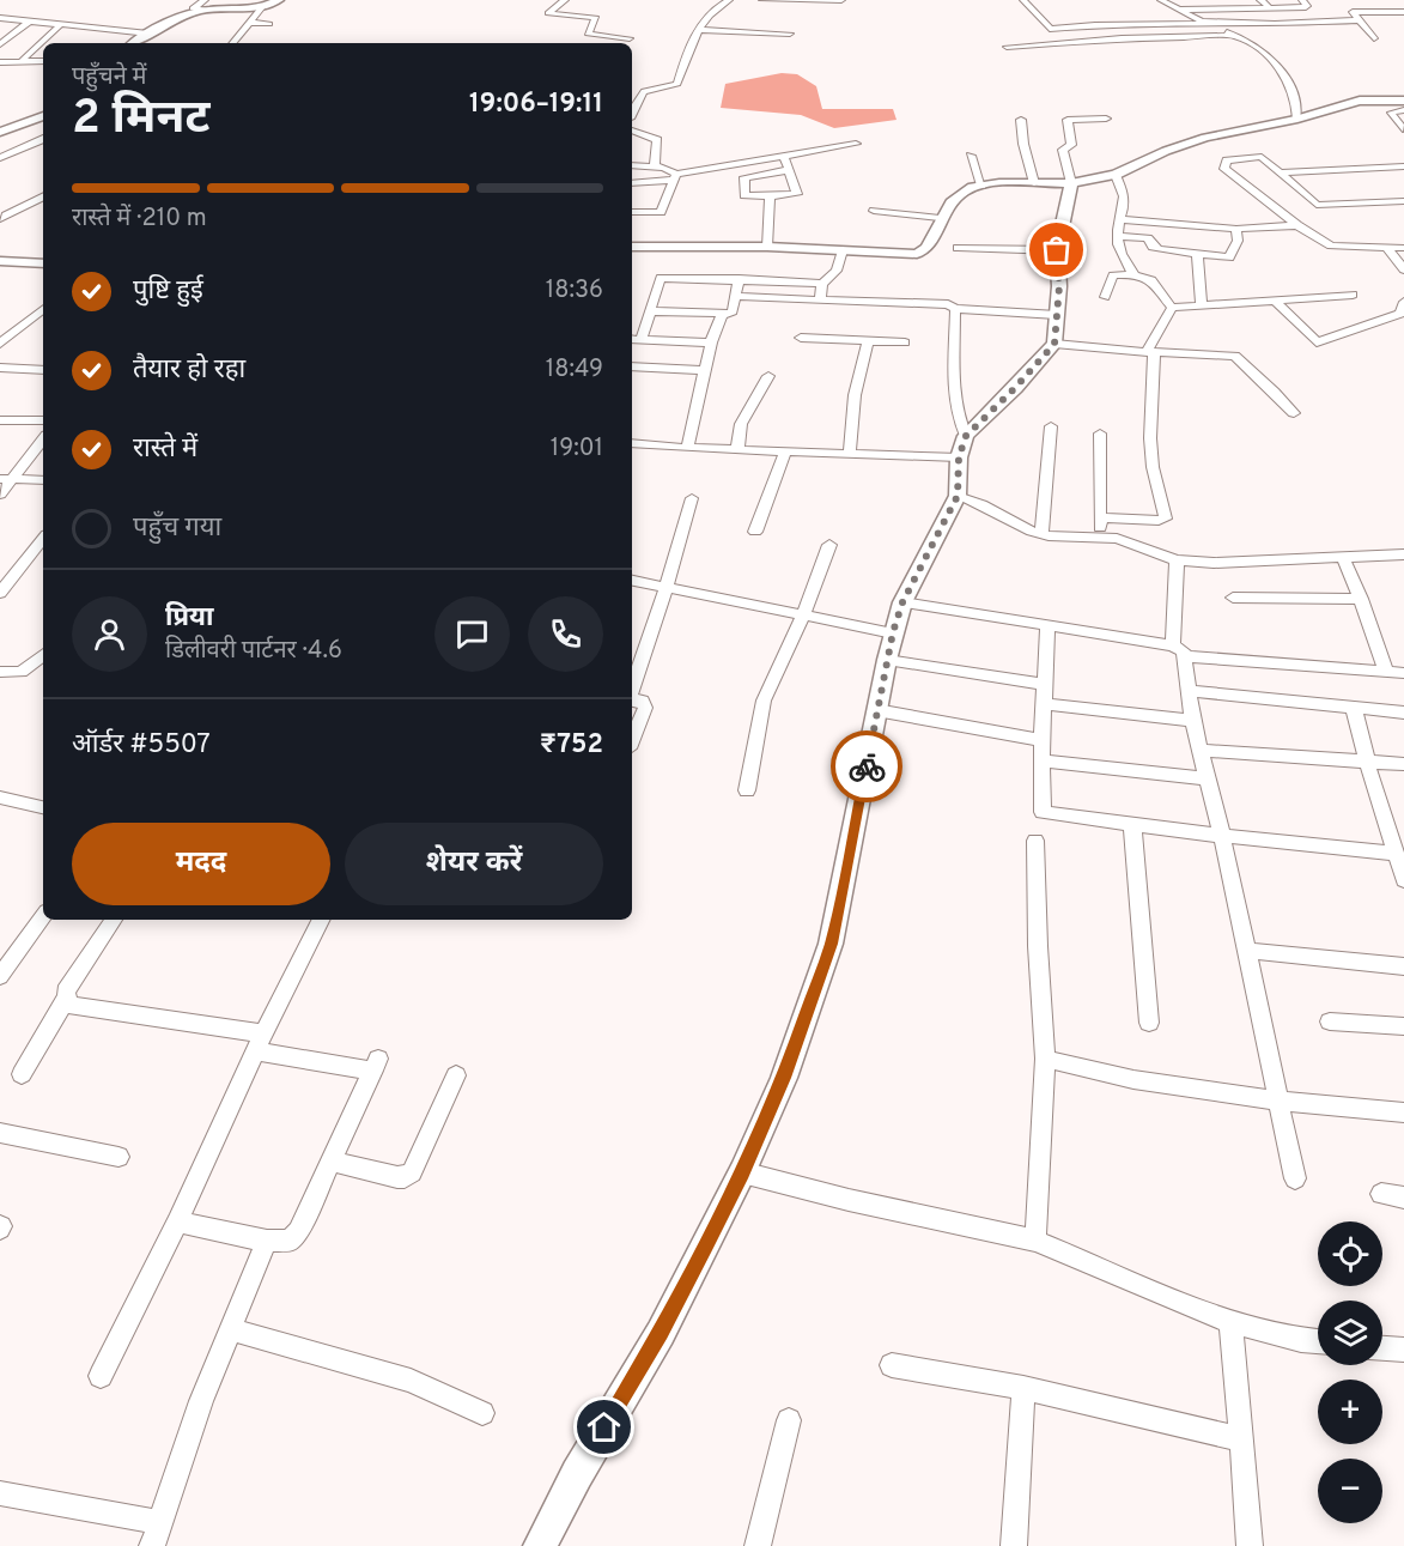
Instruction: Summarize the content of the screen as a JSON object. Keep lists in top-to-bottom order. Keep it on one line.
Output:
{"page":{"heading":["2 मिनट","पहुँचने में","19:06–19:11"],"panel":["प्रिया","डिलीवरी पार्टनर · 4.6","ऑर्डर #5507","₹752"],"bar":"रास्ते में · 210 m","list":[["पुष्टि हुई","18:36"],["तैयार हो रहा","18:49"],["रास्ते में","19:01"],"पहुँच गया"],"buttons":["मदद","शेयर करें"],"map_buttons":["+","−"]}}
